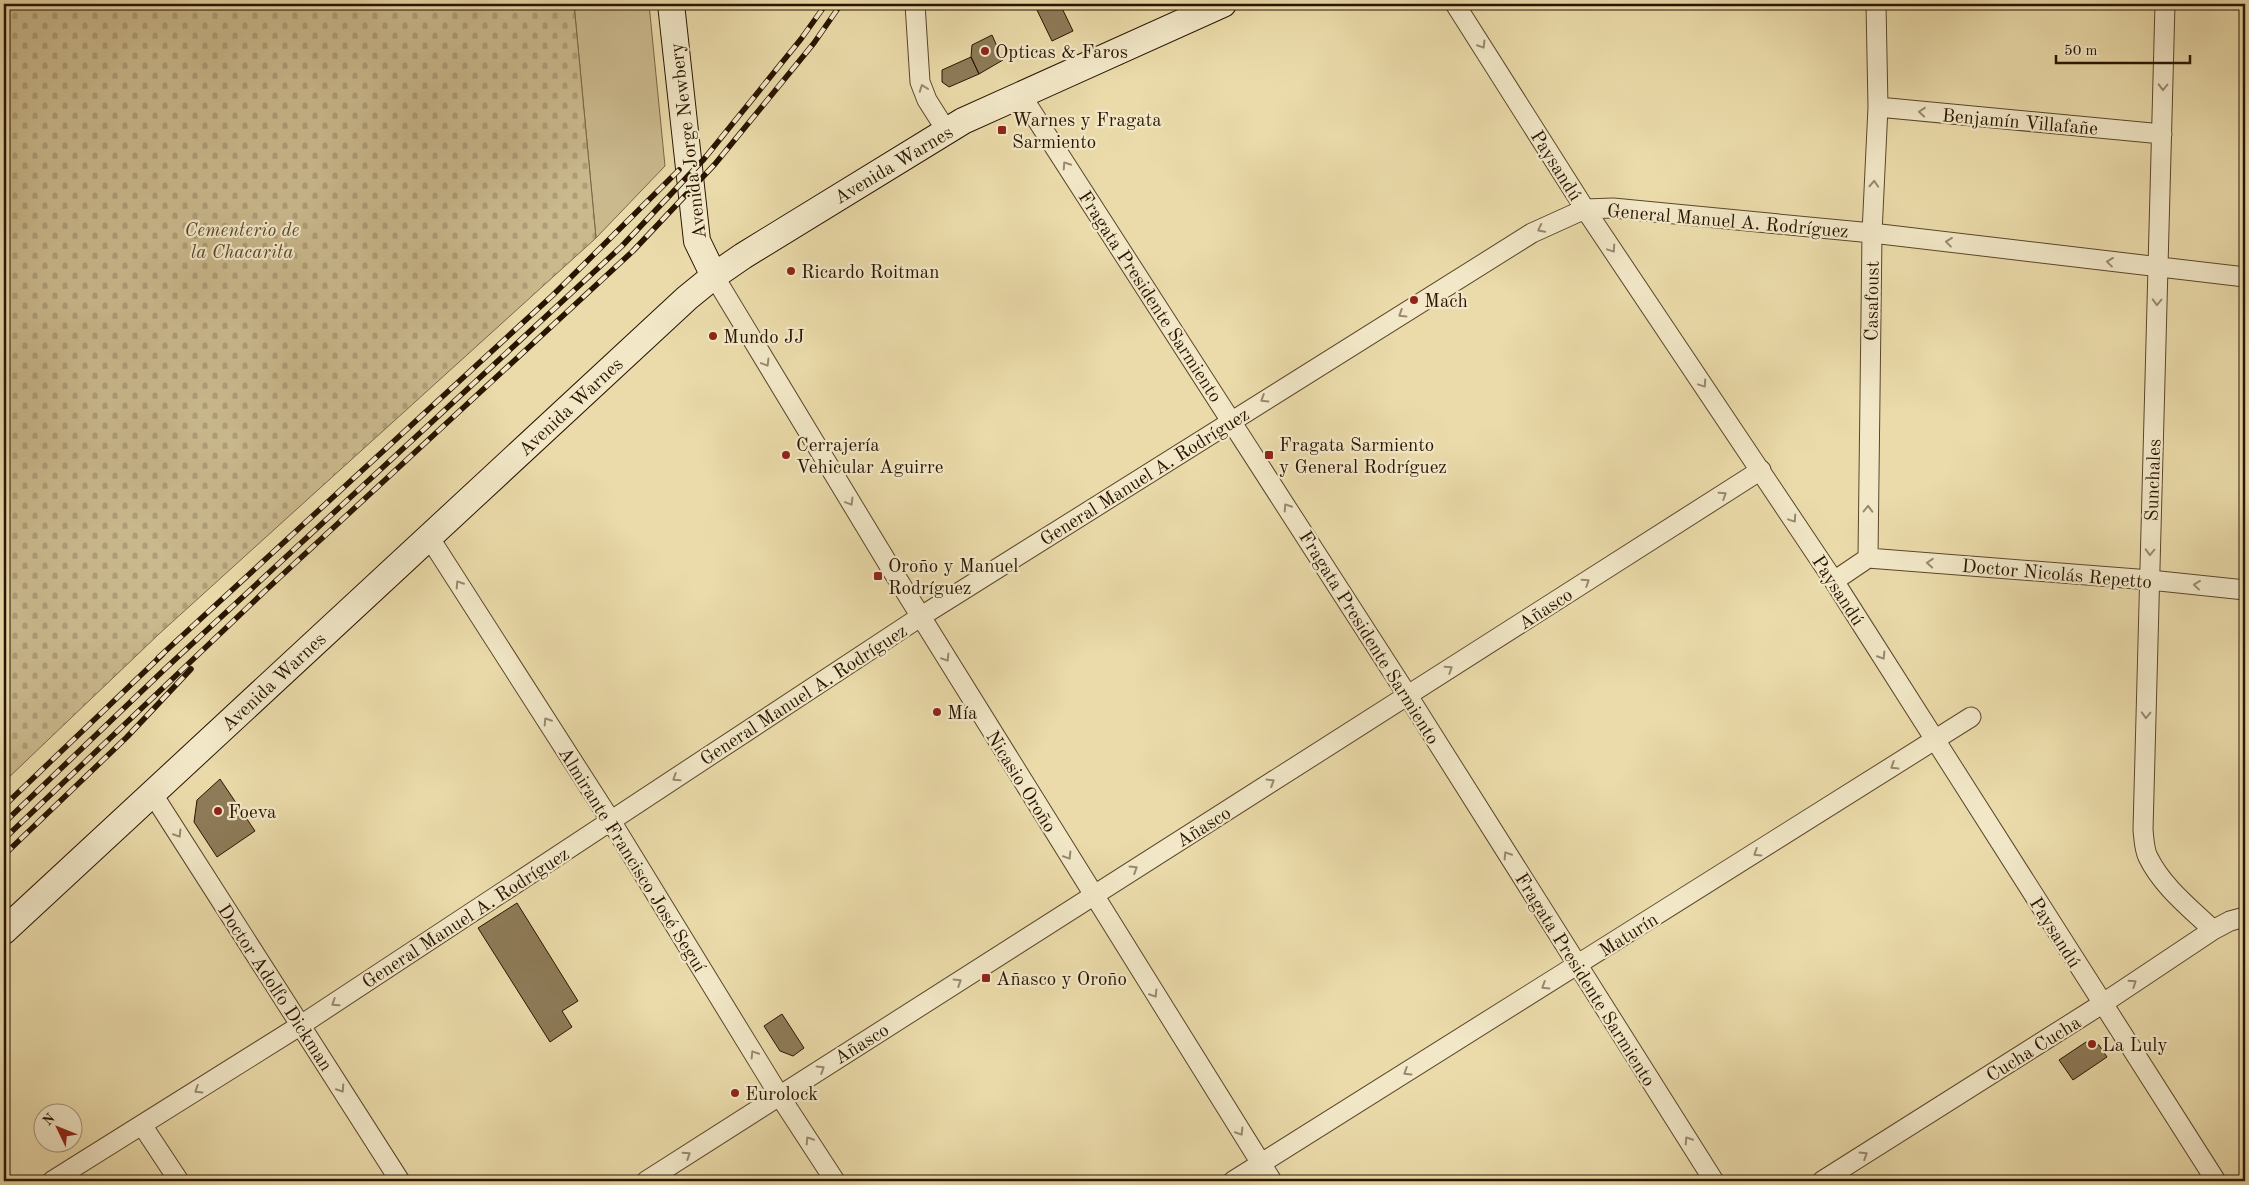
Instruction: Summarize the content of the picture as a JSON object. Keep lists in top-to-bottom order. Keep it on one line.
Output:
{"streets":{"main road":["Avenida Jorge Newbery","Avenida Warnes"],"street":["Benjamín Villafañe","Paysandú","General Manuel A. Rodríguez","Fragata Presidente Sarmiento","Casafoust","Sunchales","Doctor Nicolás Repetto","Añasco","Nicasio Oroño","Almirante Francisco José Seguí","Maturín","Doctor Adolfo Dickman","Cucha Cucha"]},"crossings":[["Benjamín Villafañe","Casafoust"],["Benjamín Villafañe","Sunchales"],["Avenida Jorge Newbery","Avenida Warnes"],["Avenida Jorge Newbery","Nicasio Oroño"],["Avenida Warnes","Fragata Presidente Sarmiento"],["Avenida Warnes","Nicasio Oroño"],["Avenida Warnes","Almirante Francisco José Seguí"],["Avenida Warnes","Doctor Adolfo Dickman"],["Paysandú","General Manuel A. Rodríguez"],["Paysandú","Añasco"],["Paysandú","Maturín"],["Paysandú","Cucha Cucha"],["General Manuel A. Rodríguez","Fragata Presidente Sarmiento"],["General Manuel A. Rodríguez","Casafoust"],["General Manuel A. Rodríguez","Sunchales"],["General Manuel A. Rodríguez","Nicasio Oroño"],["General Manuel A. Rodríguez","Almirante Francisco José Seguí"],["General Manuel A. Rodríguez","Doctor Adolfo Dickman"],["Fragata Presidente Sarmiento","Añasco"],["Fragata Presidente Sarmiento","Maturín"],["Casafoust","Doctor Nicolás Repetto"],["Sunchales","Doctor Nicolás Repetto"],["Sunchales","Cucha Cucha"],["Añasco","Nicasio Oroño"],["Añasco","Almirante Francisco José Seguí"],["Nicasio Oroño","Maturín"]],"one_way":["Benjamín Villafañe","Paysandú","General Manuel A. Rodríguez","Fragata Presidente Sarmiento","Casafoust","Sunchales","Doctor Nicolás Repetto","Añasco","Nicasio Oroño","Almirante Francisco José Seguí","Maturín","Doctor Adolfo Dickman","Cucha Cucha"],"parks":["Cementerio de la Chacarita"],"places":{"other":["Opticas & Faros","Ricardo Roitman","Mach","Mundo JJ","Cerrajería Vehicular Aguirre","Mía","Foeva","La Luly","Eurolock"],"transit":["Warnes y Fragata Sarmiento","Fragata Sarmiento y General Rodríguez","Oroño y Manuel Rodríguez","Añasco y Oroño"]},"scale_bar":"50 m","north":"top left"}
